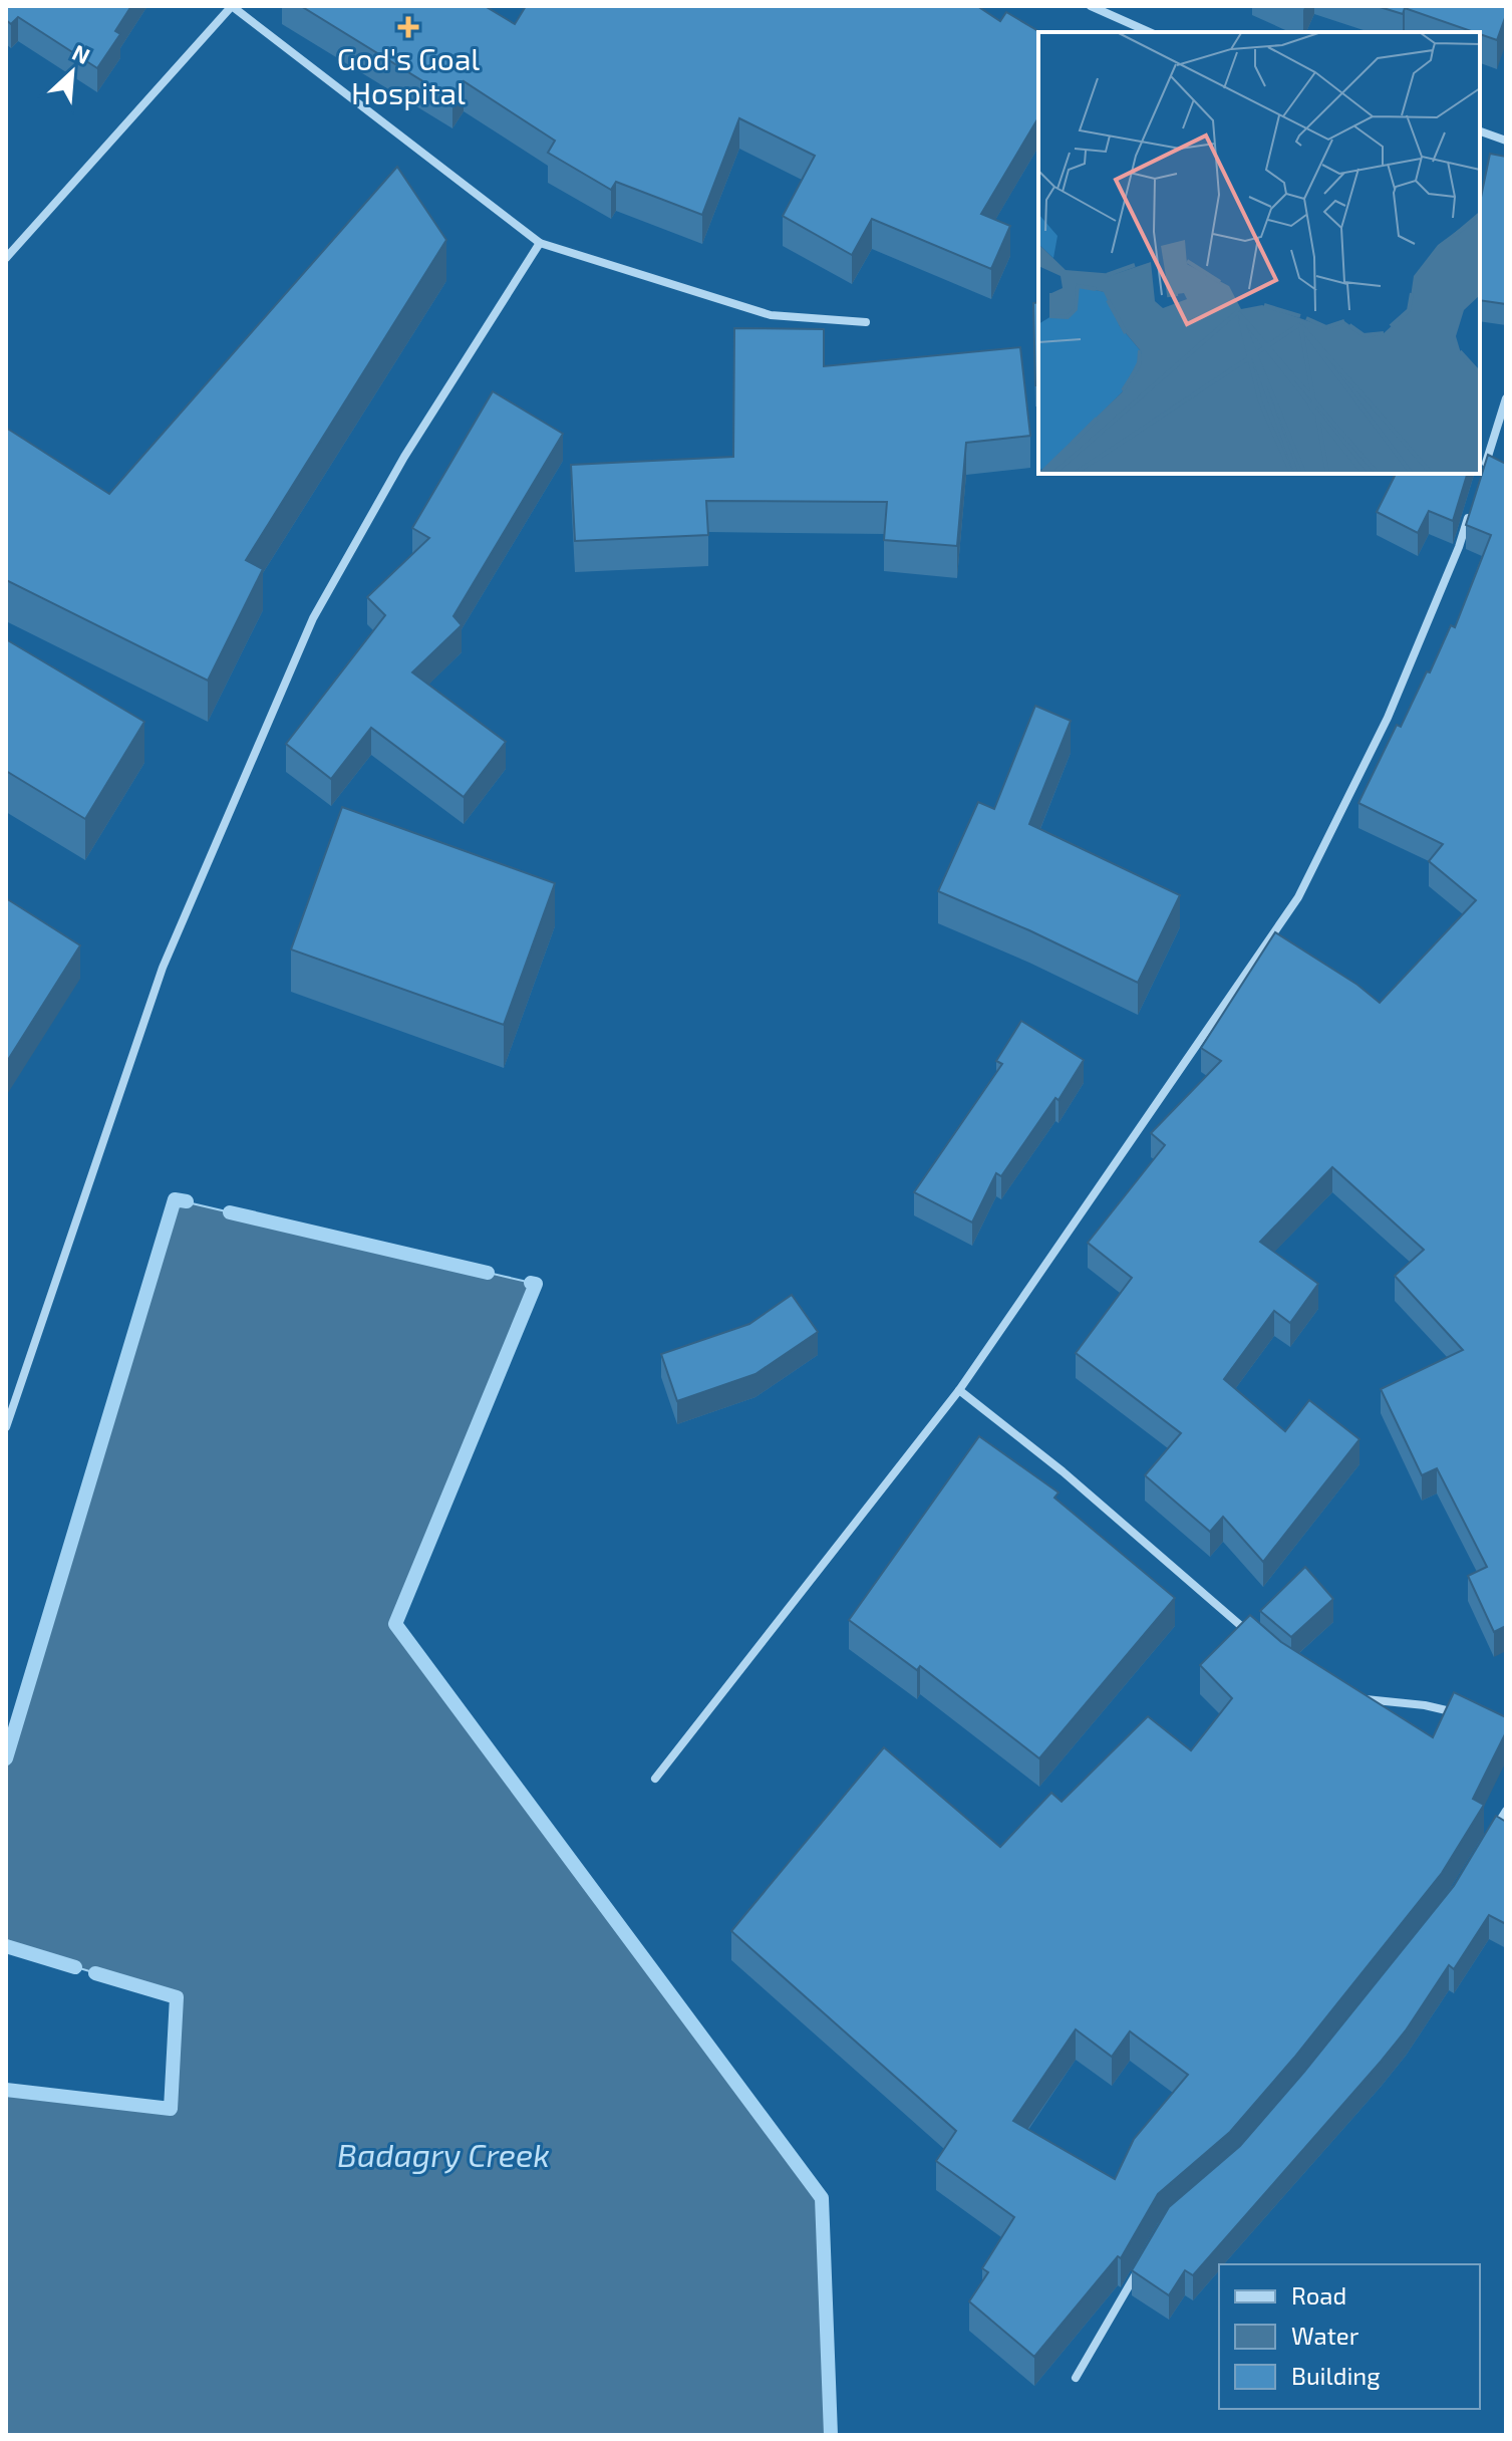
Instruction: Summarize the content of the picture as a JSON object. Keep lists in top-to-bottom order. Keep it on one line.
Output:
{"water":["Badagry Creek"],"places":{"health":["God's Goal Hospital"]},"legend":["Road","Water","Building"],"north":"top right"}
